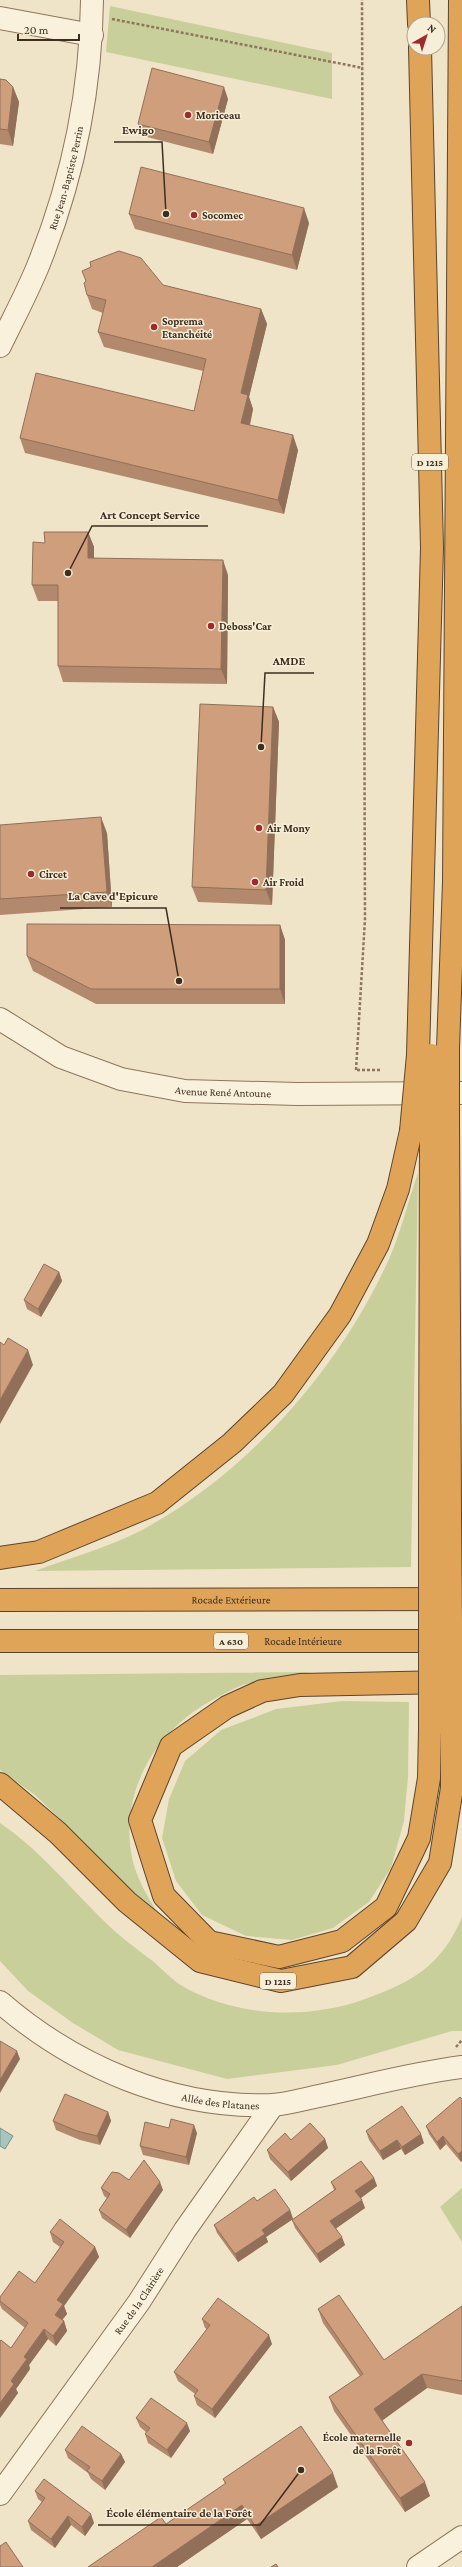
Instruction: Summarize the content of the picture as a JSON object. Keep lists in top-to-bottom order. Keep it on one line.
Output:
{"streets":{"highway":["D 1215","Rocade Extérieure","A 630","Rocade Intérieure"],"street":["Rue Jean-Baptiste Perrin","Avenue René Antoune","Allée des Platanes","Rue de la Clairière"]},"crossings":[["Allée des Platanes","Rue de la Clairière"]],"places":["Moriceau","Ewigo","Socomec","Soprema Etanchéité","Art Concept Service","Deboss'Car","AMDE","Air Mony","Circet","Air Froid","La Cave d'Epicure","École maternelle de la Forêt","École élémentaire de la Forêt"],"scale_bar":"20 m","north":"top right"}
